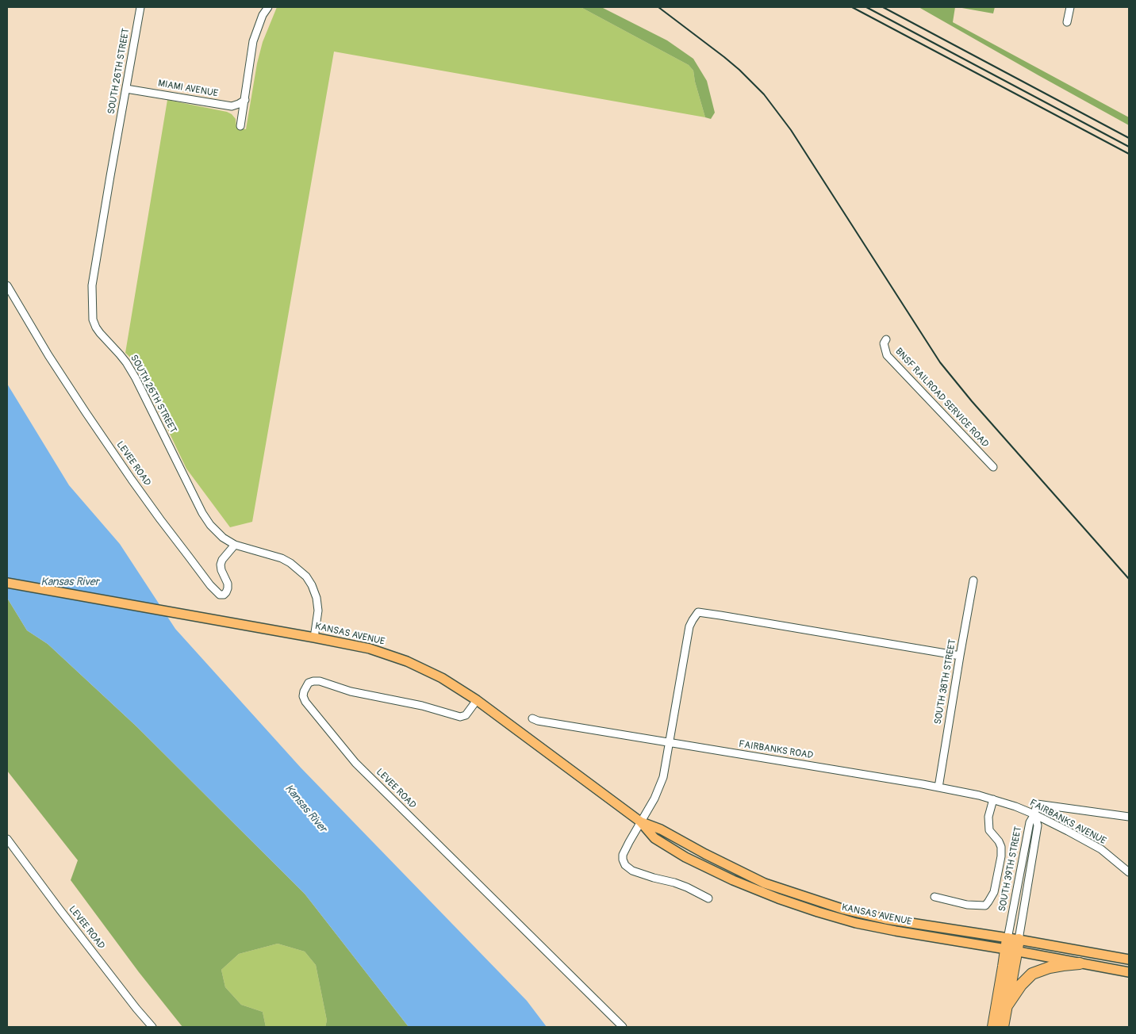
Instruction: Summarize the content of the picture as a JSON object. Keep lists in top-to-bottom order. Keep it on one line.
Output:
{"streets":{"main road":["KANSAS AVENUE"],"street":["SOUTH 26TH STREET","MIAMI AVENUE","BNSF RAILROAD SERVICE ROAD","LEVEE ROAD","SOUTH 38TH STREET","FAIRBANKS ROAD","FAIRBANKS AVENUE","SOUTH 39TH STREET"]},"crossings":[["SOUTH 26TH STREET","MIAMI AVENUE"],["SOUTH 26TH STREET","LEVEE ROAD"],["SOUTH 26TH STREET","KANSAS AVENUE"],["LEVEE ROAD","KANSAS AVENUE"],["KANSAS AVENUE","SOUTH 39TH STREET"],["SOUTH 38TH STREET","FAIRBANKS ROAD"],["FAIRBANKS ROAD","FAIRBANKS AVENUE"],["FAIRBANKS AVENUE","SOUTH 39TH STREET"]],"water":["Kansas River"]}
